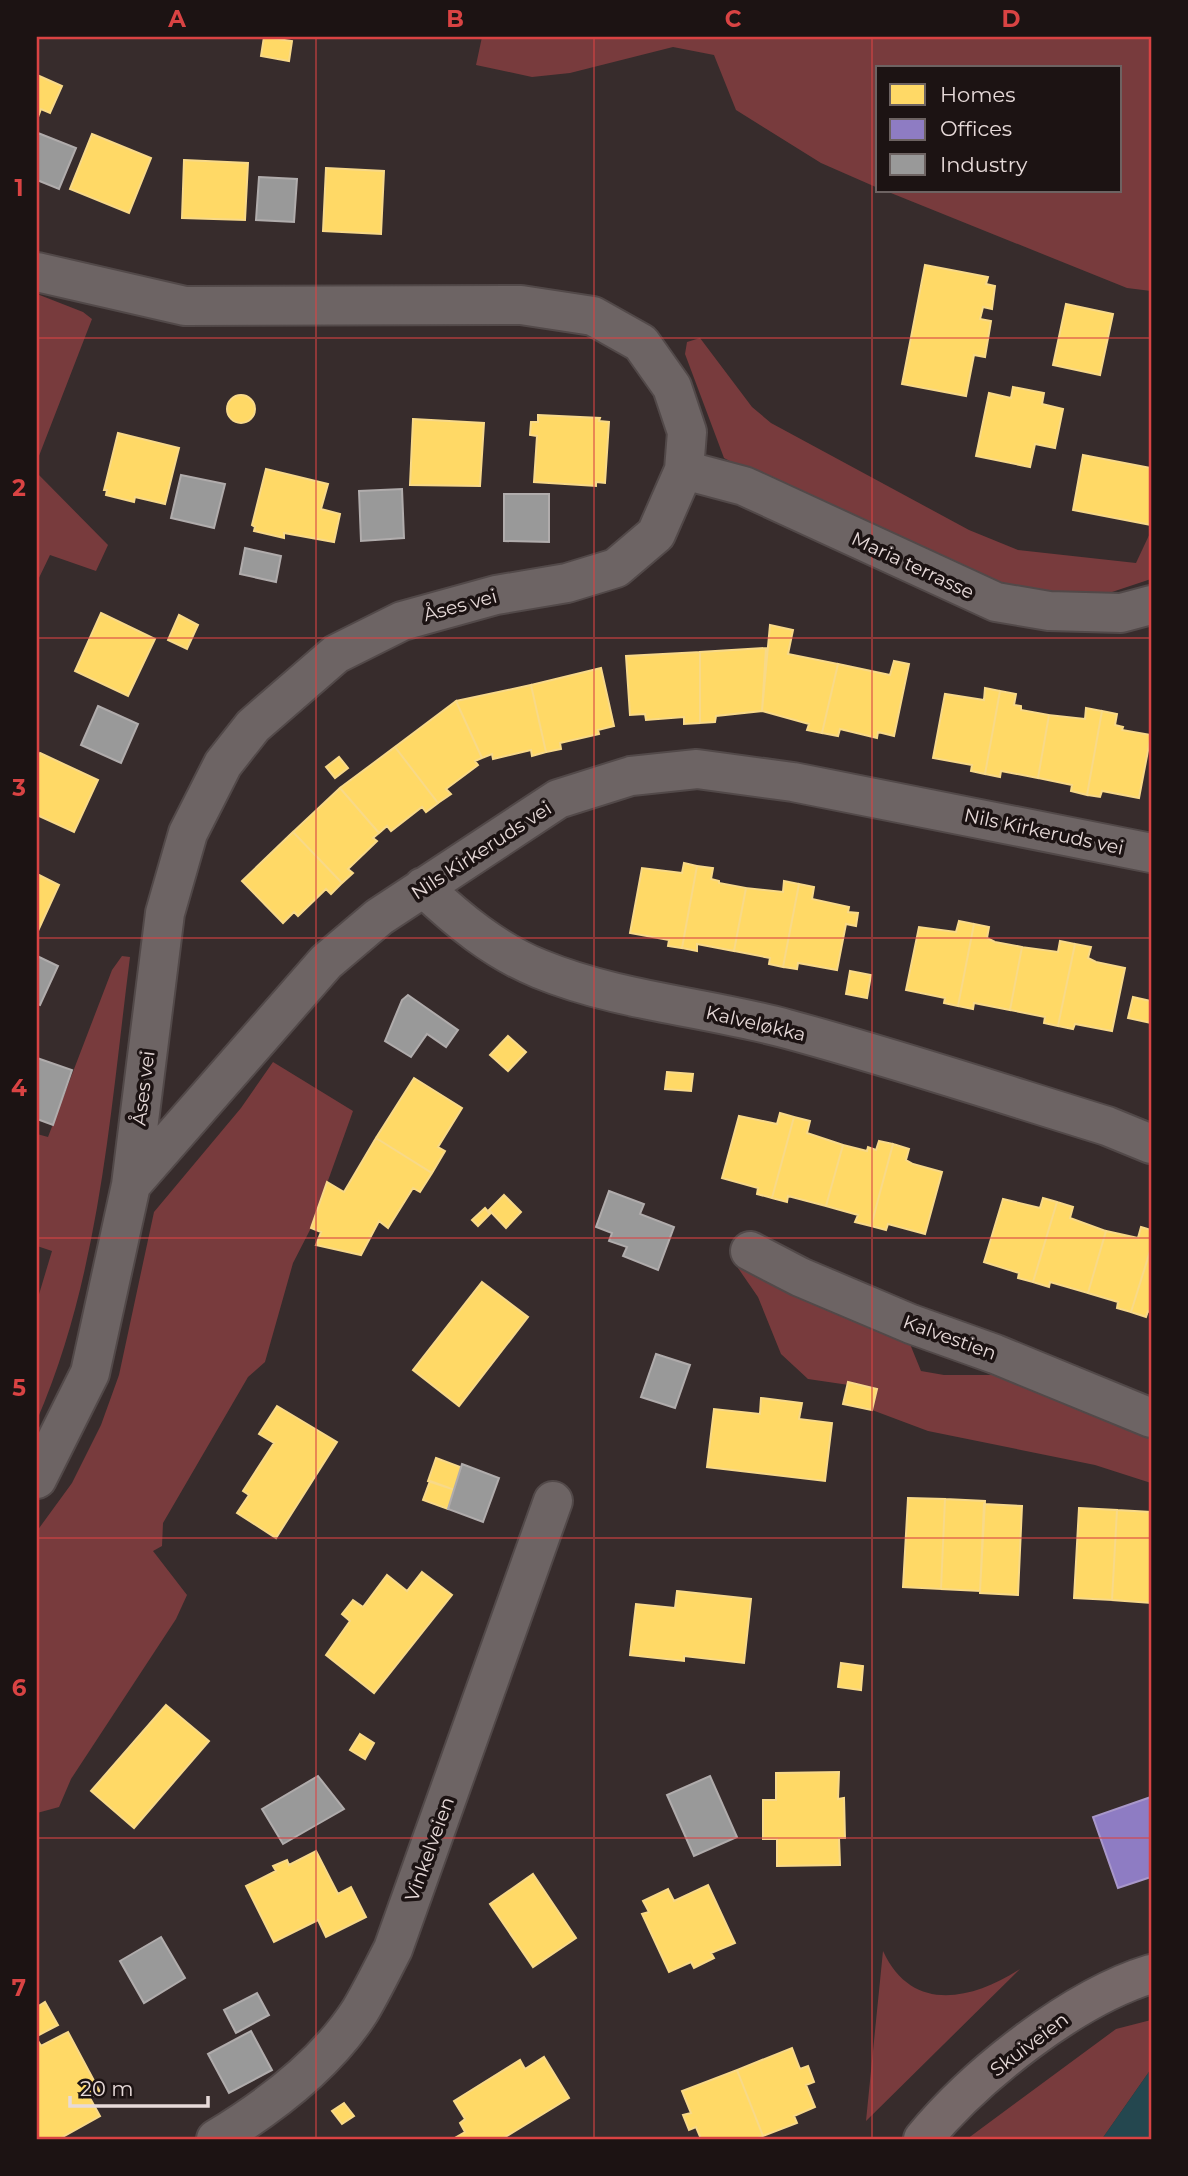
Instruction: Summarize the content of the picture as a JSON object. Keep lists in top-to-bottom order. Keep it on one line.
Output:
{"streets":{"main road":["Skuiveien"],"street":["Maria terrasse","Åses vei","Nils Kirkeruds vei","Kalveløkka","Kalvestien","Vinkelveien"]},"crossings":[["Maria terrasse","Åses vei"],["Åses vei","Nils Kirkeruds vei"],["Nils Kirkeruds vei","Kalveløkka"]],"legend":["Homes","Offices","Industry"],"scale_bar":"20 m","grid":{"columns":["A","B","C","D"],"rows":["1","2","3","4","5","6","7"]}}
